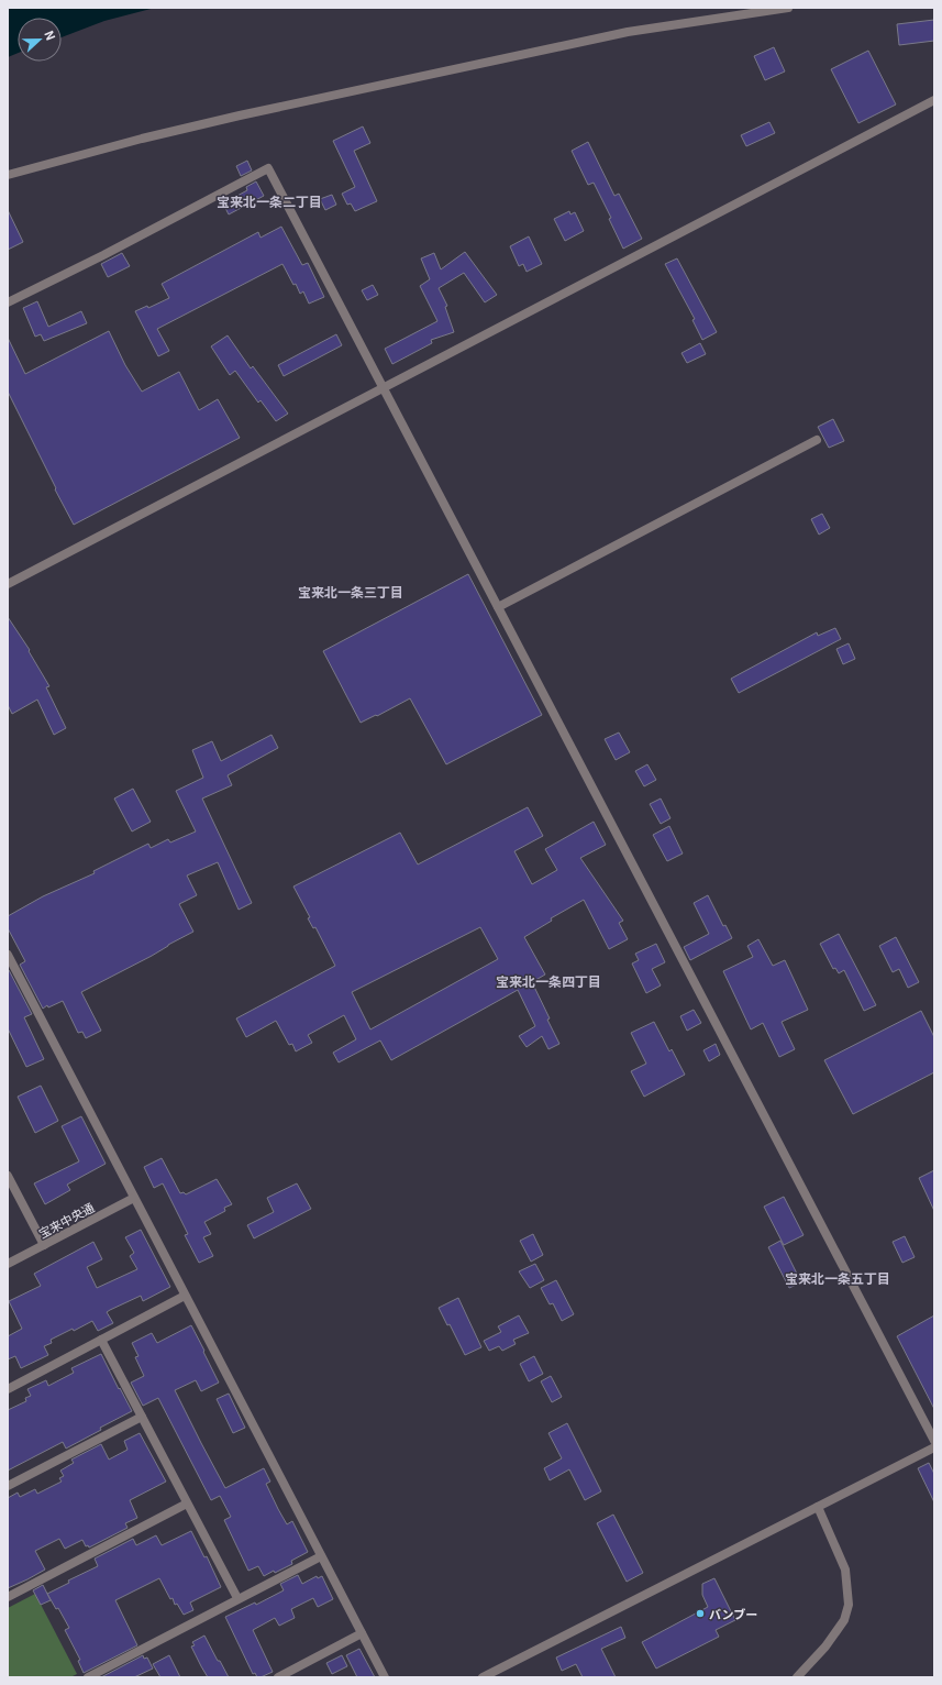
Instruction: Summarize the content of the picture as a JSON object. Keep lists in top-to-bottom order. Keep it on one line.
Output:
{"streets":{"street":["宝来中央通"]},"districts":["宝来北一条二丁目","宝来北一条三丁目","宝来北一条四丁目","宝来北一条五丁目"],"places":["バンブー"],"north":"right"}
